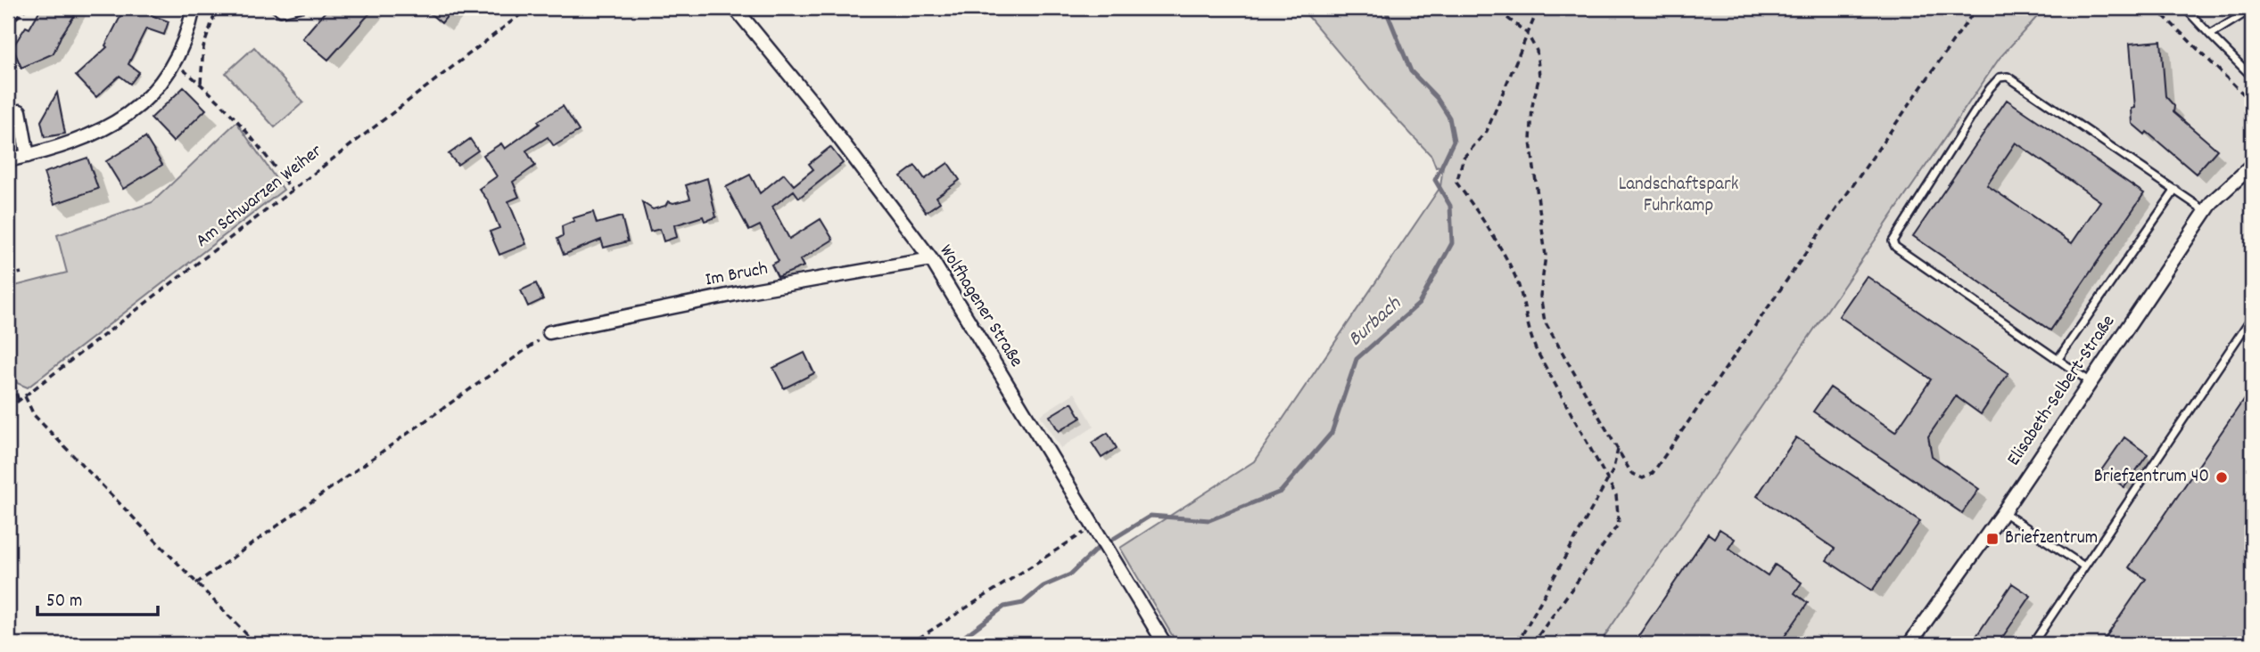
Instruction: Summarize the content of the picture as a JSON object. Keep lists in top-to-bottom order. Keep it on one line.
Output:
{"streets":{"street":["Im Bruch","Wolfhagener Straße","Elisabeth-Selbert-Straße"],"path":["Am Schwarzen Weiher"]},"crossings":[["Im Bruch","Wolfhagener Straße"]],"water":["Burbach"],"parks":["Landschaftspark Fuhrkamp"],"places":{"other":["Briefzentrum 40"],"transit":["Briefzentrum"]},"scale_bar":"50 m"}
